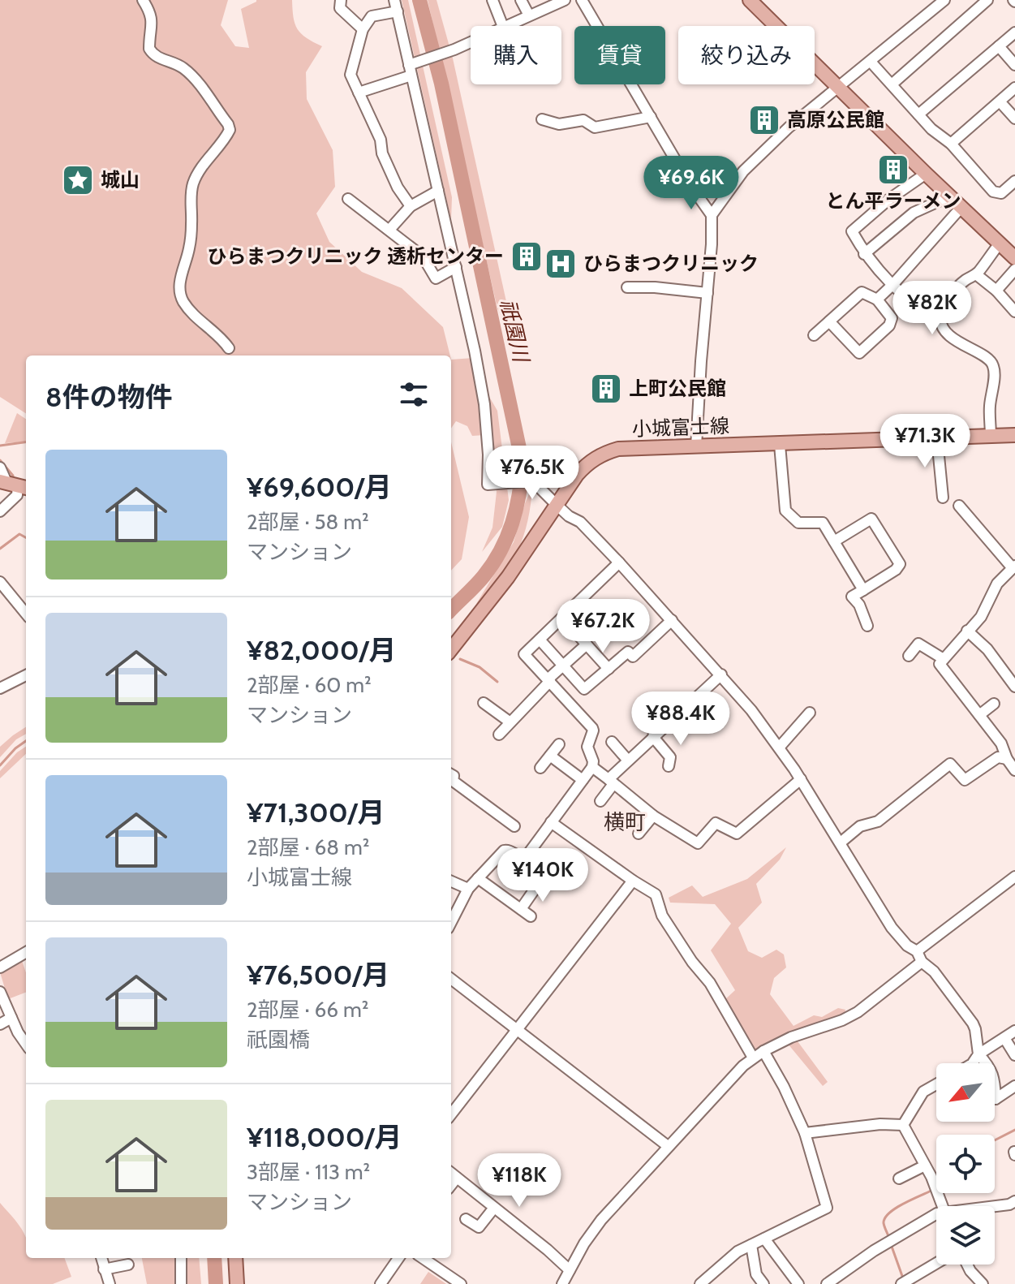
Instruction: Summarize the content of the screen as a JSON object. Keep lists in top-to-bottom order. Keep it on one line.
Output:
{"streets":{"main road":["小城富士線"]},"districts":["横町"],"water":["祇園川"],"places":{"building":["高原公民館","とん平ラーメン","ひらまつクリニック 透析センター","上町公民館"],"place":["城山"],"hospital":["ひらまつクリニック"]},"north":"bottom left","page":{"chip":["購入","賃貸","絞り込み"],"price":["¥69.6K","¥82K","¥71.3K","¥76.5K","¥67.2K","¥88.4K","¥140K","¥118K"],"heading":"8件の物件","list":[{"name":"¥69,600/月","note":"2部屋 · 58 m² · マンション"},{"name":"¥82,000/月","note":"2部屋 · 60 m² · マンション"},{"name":"¥71,300/月","note":"2部屋 · 68 m² · 小城富士線"},{"name":"¥76,500/月","note":"2部屋 · 66 m² · 祇園橋"},{"name":"¥118,000/月","note":"3部屋 · 113 m² · マンション"}]}}
